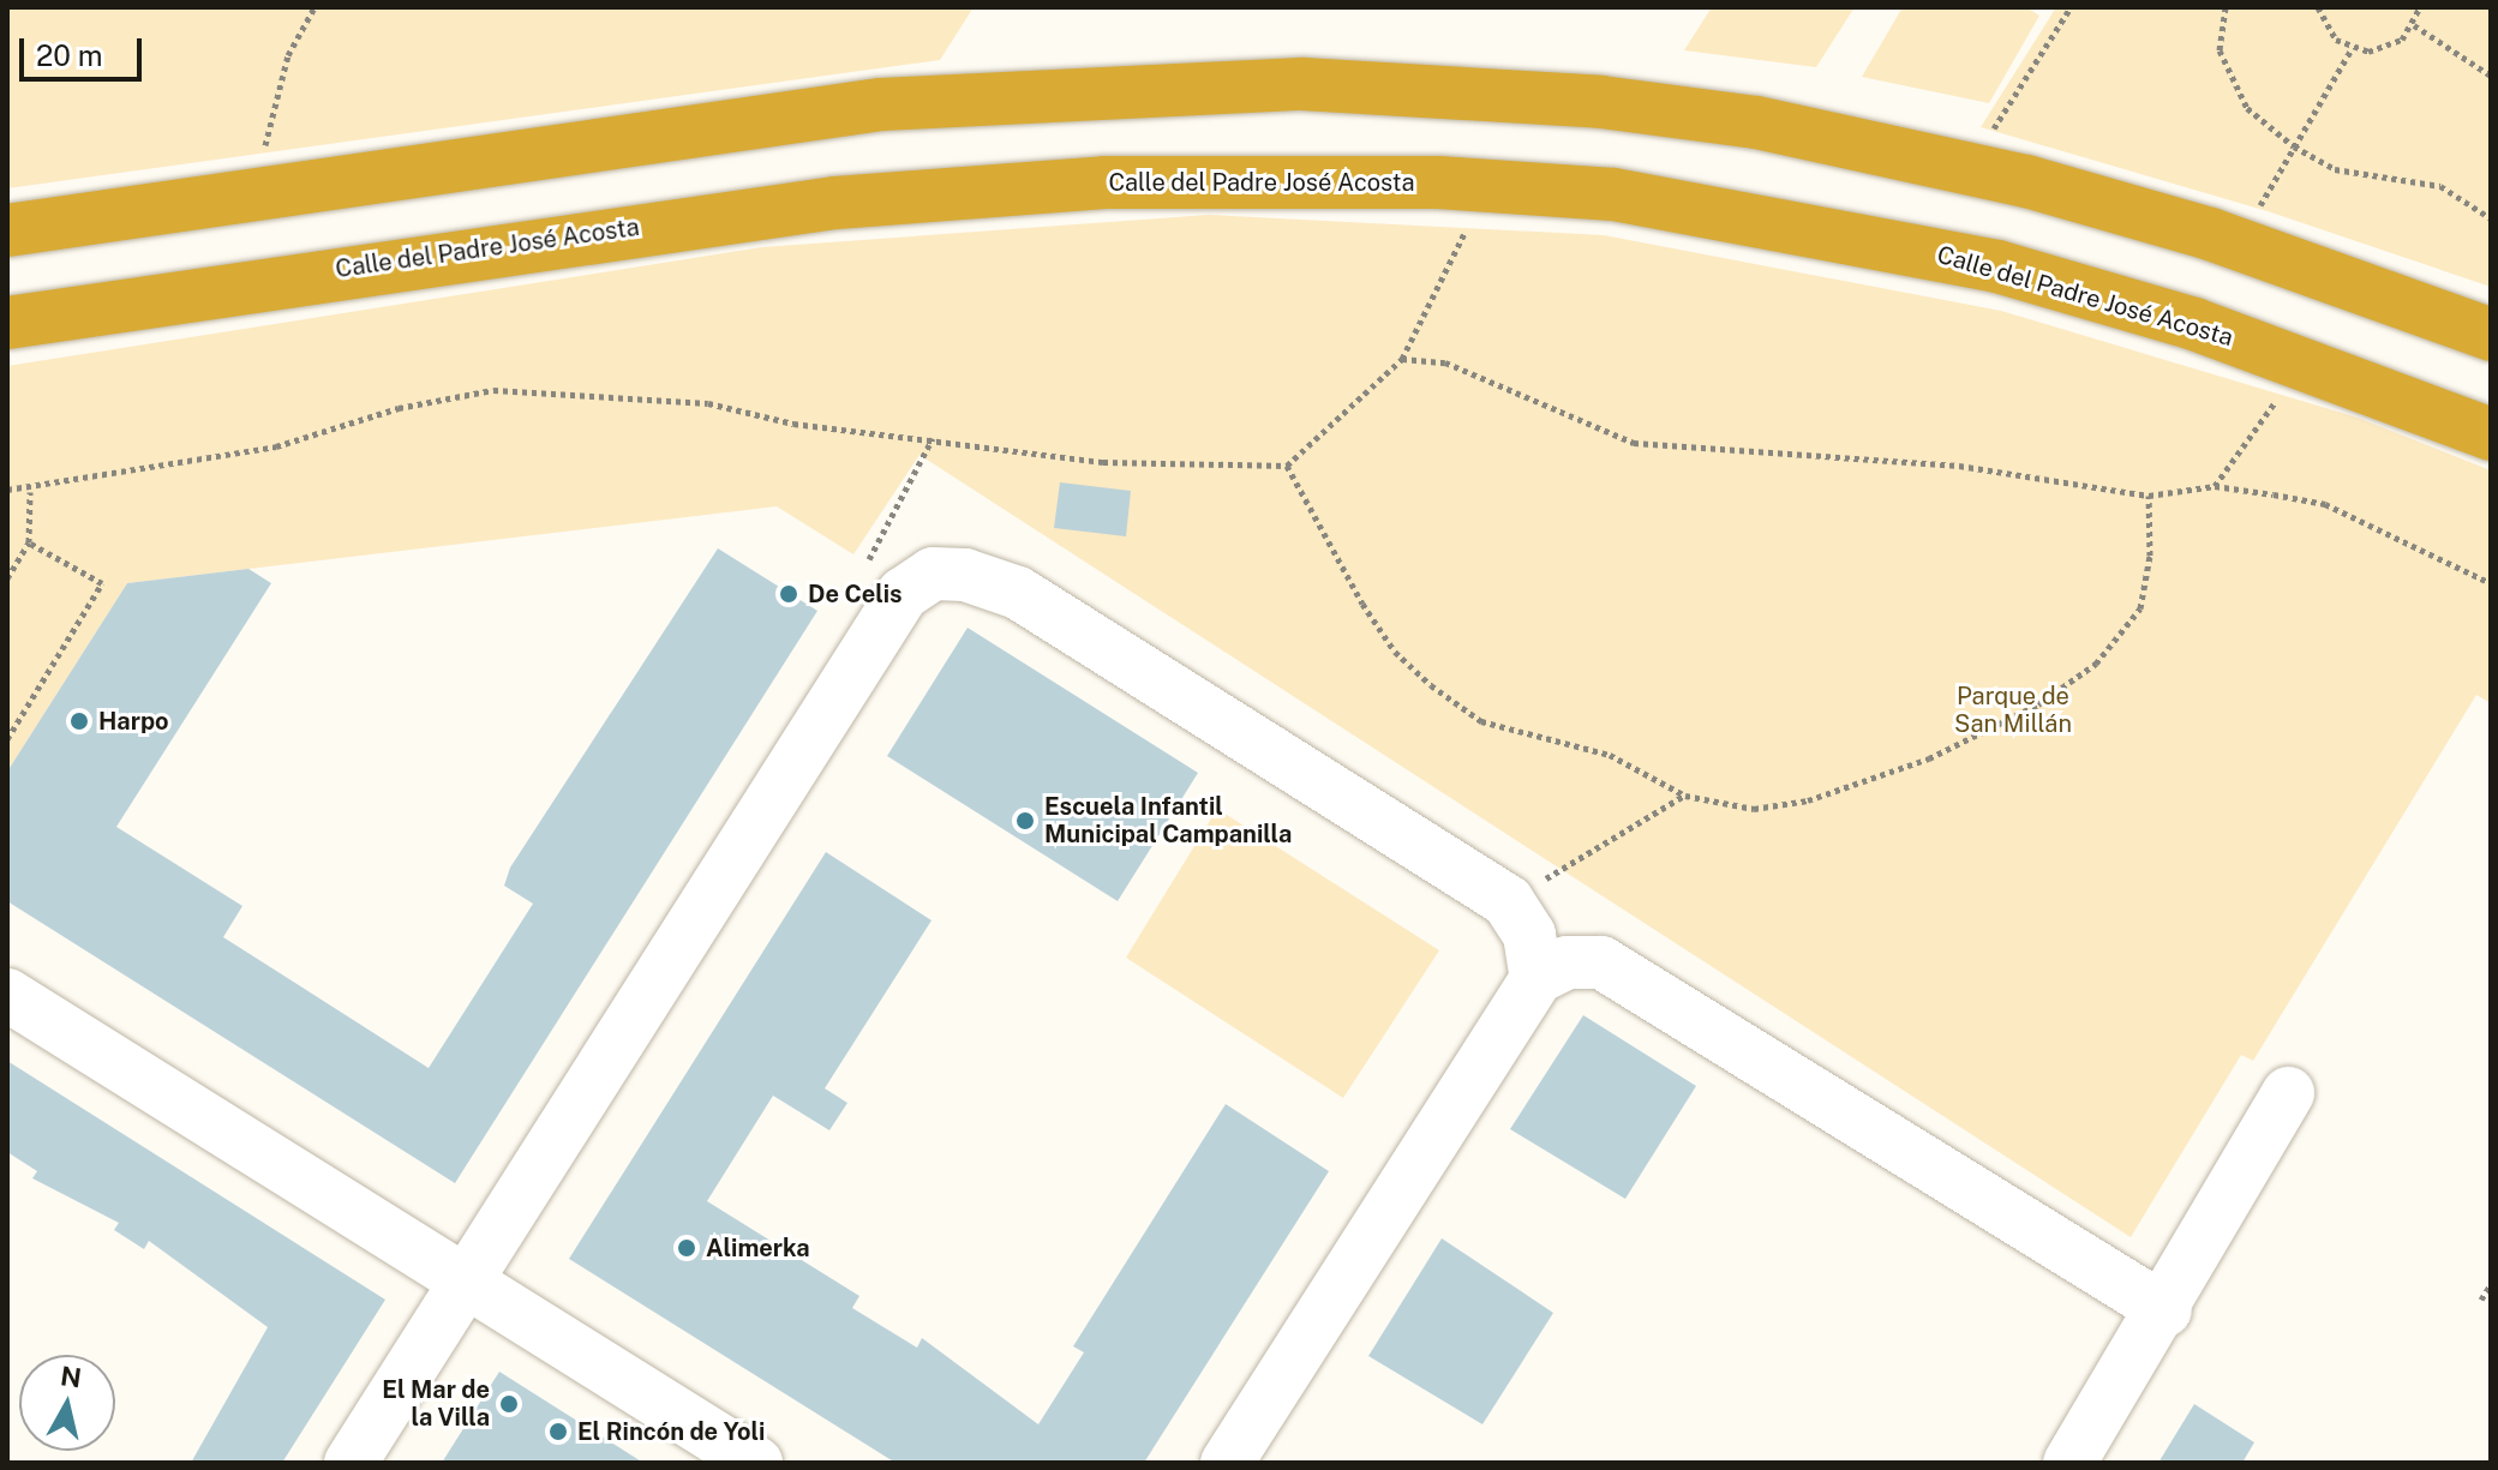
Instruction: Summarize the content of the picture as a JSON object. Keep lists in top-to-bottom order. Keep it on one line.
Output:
{"streets":{"highway":["Calle del Padre José Acosta"]},"parks":["Parque de San Millán"],"places":["De Celis","Harpo","Escuela Infantil Municipal Campanilla","Alimerka","El Mar de la Villa","El Rincón de Yoli"],"scale_bar":"20 m","north":"top"}
